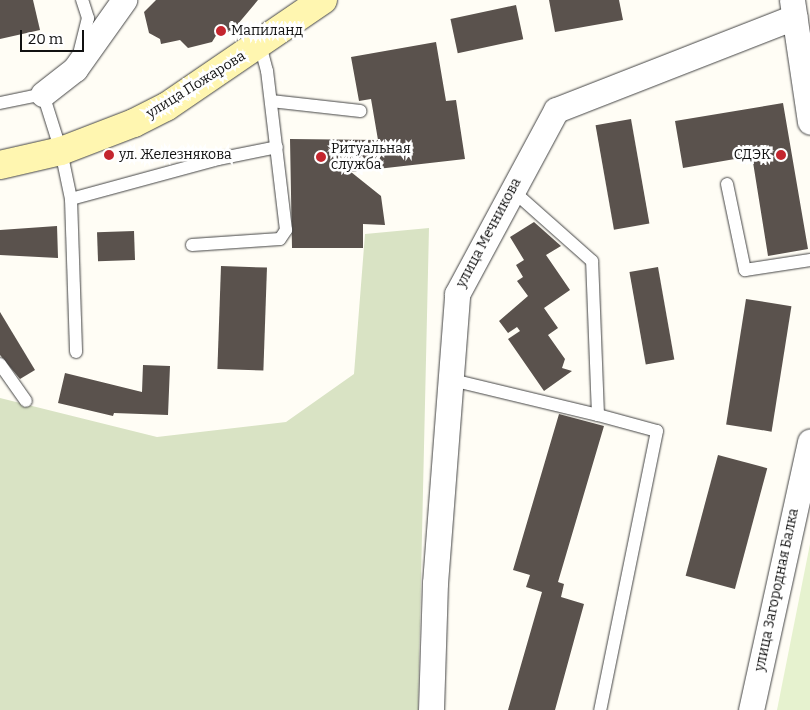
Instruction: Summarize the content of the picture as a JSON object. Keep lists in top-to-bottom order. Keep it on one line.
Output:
{"streets":{"main road":["улица Пожарова"],"street":["улица Мечникова","улица Загородная Балка"]},"places":["Мапиланд","ул. Железнякова","СДЭК","Ритуальная служба"],"scale_bar":"20 m"}
